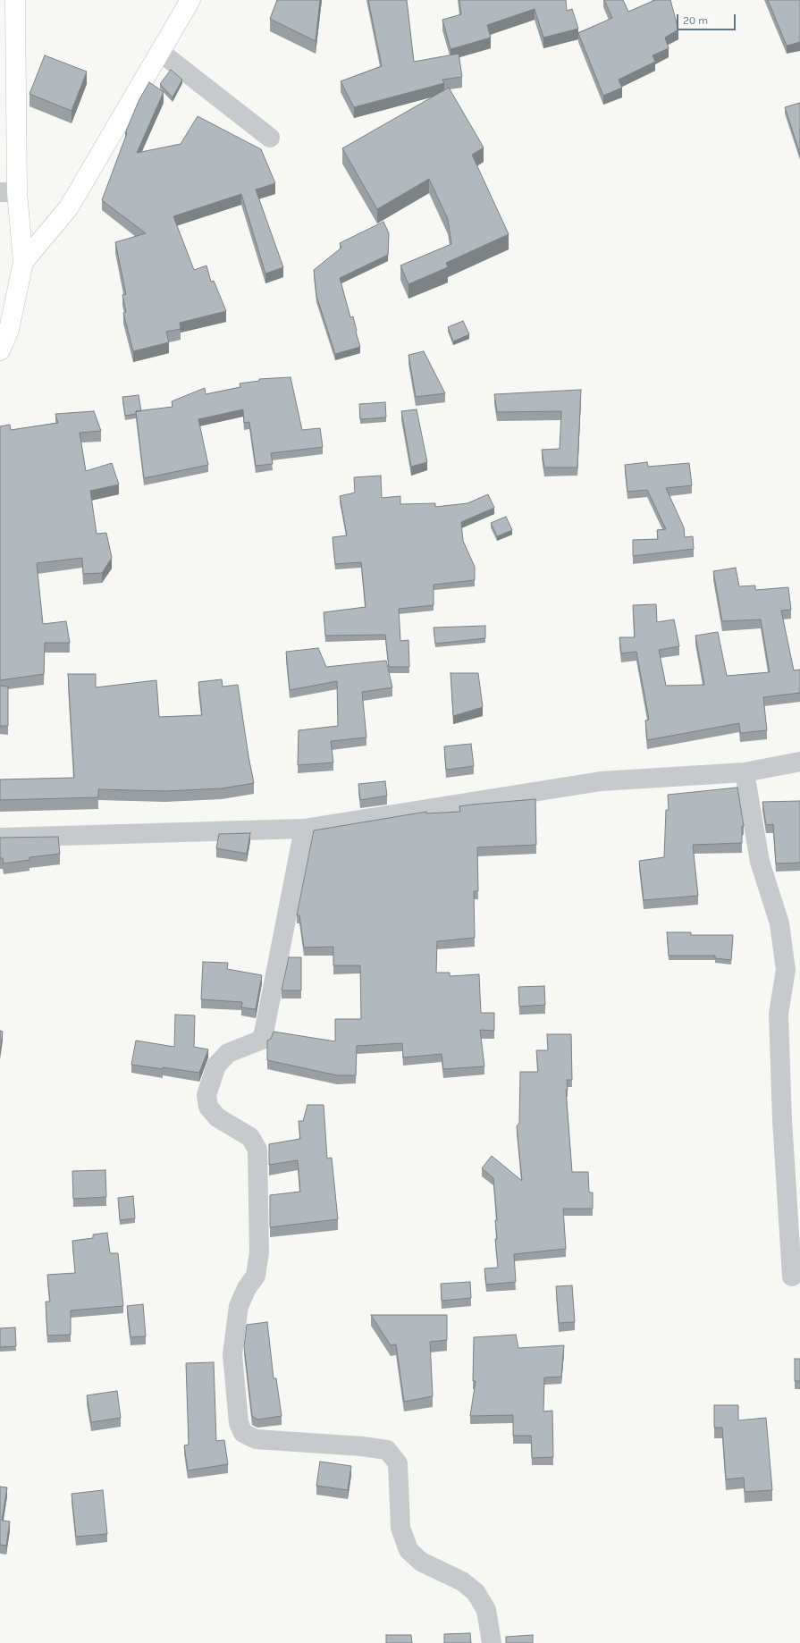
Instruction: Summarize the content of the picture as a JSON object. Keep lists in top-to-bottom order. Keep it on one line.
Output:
{"scale_bar":"20 m"}
